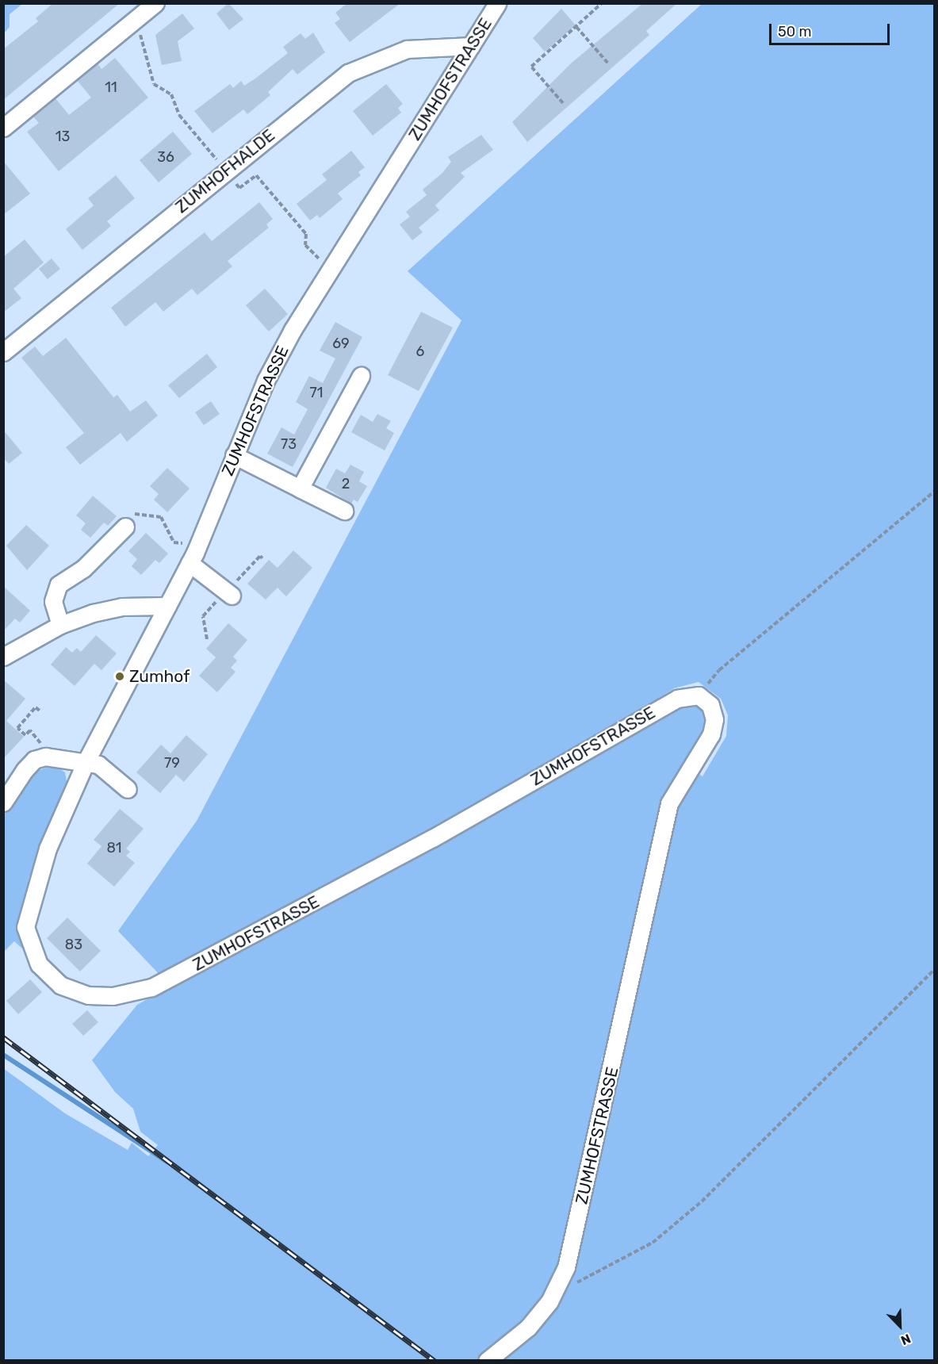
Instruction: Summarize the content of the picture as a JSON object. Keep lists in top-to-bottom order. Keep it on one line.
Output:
{"streets":{"street":["ZUMHOFSTRASSE","ZUMHOFHALDE"]},"crossings":[["ZUMHOFSTRASSE","ZUMHOFHALDE"]],"places":["Zumhof"],"house_numbers":["11","13","36","69","6","71","73","2","79","81","83"],"scale_bar":"50 m","north":"bottom right"}
